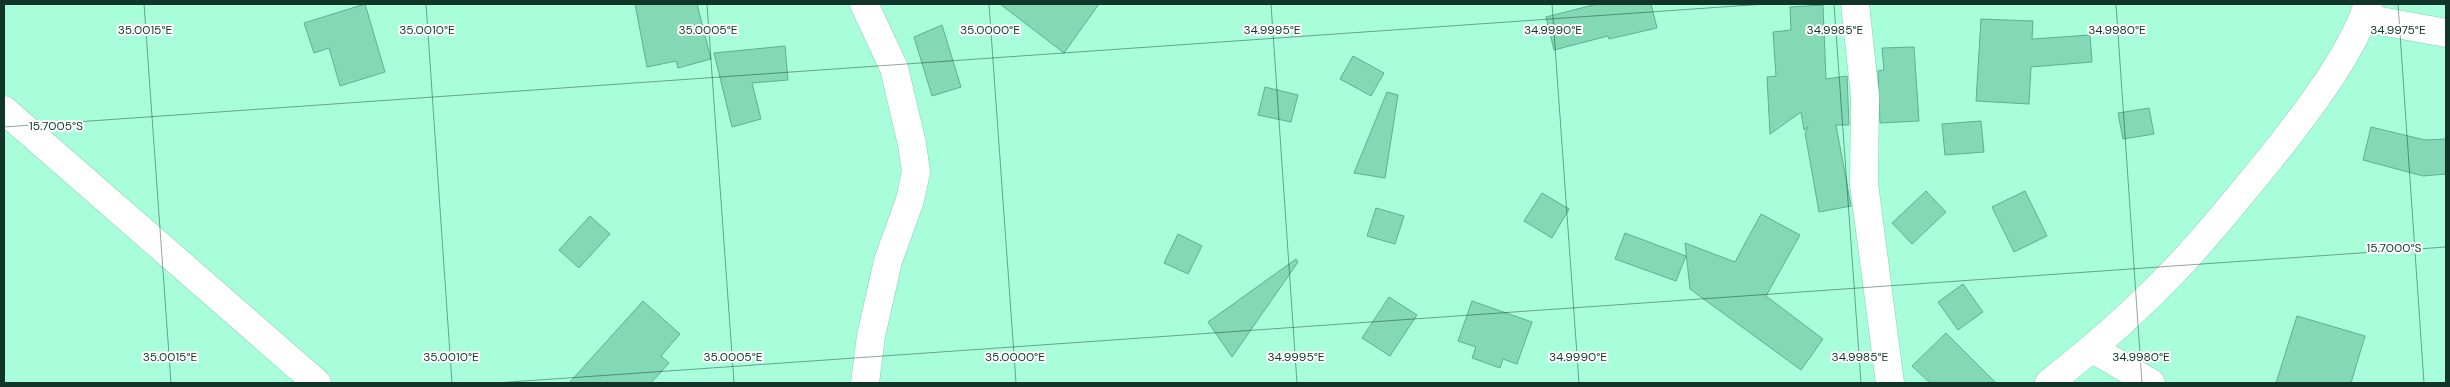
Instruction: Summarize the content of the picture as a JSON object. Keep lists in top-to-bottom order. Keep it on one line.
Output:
{"coordinates":["35.0015°E","35.0010°E","35.0005°E","35.0000°E","34.9995°E","34.9990°E","34.9985°E","34.9980°E","34.9975°E","15.7005°S","15.7000°S"]}
